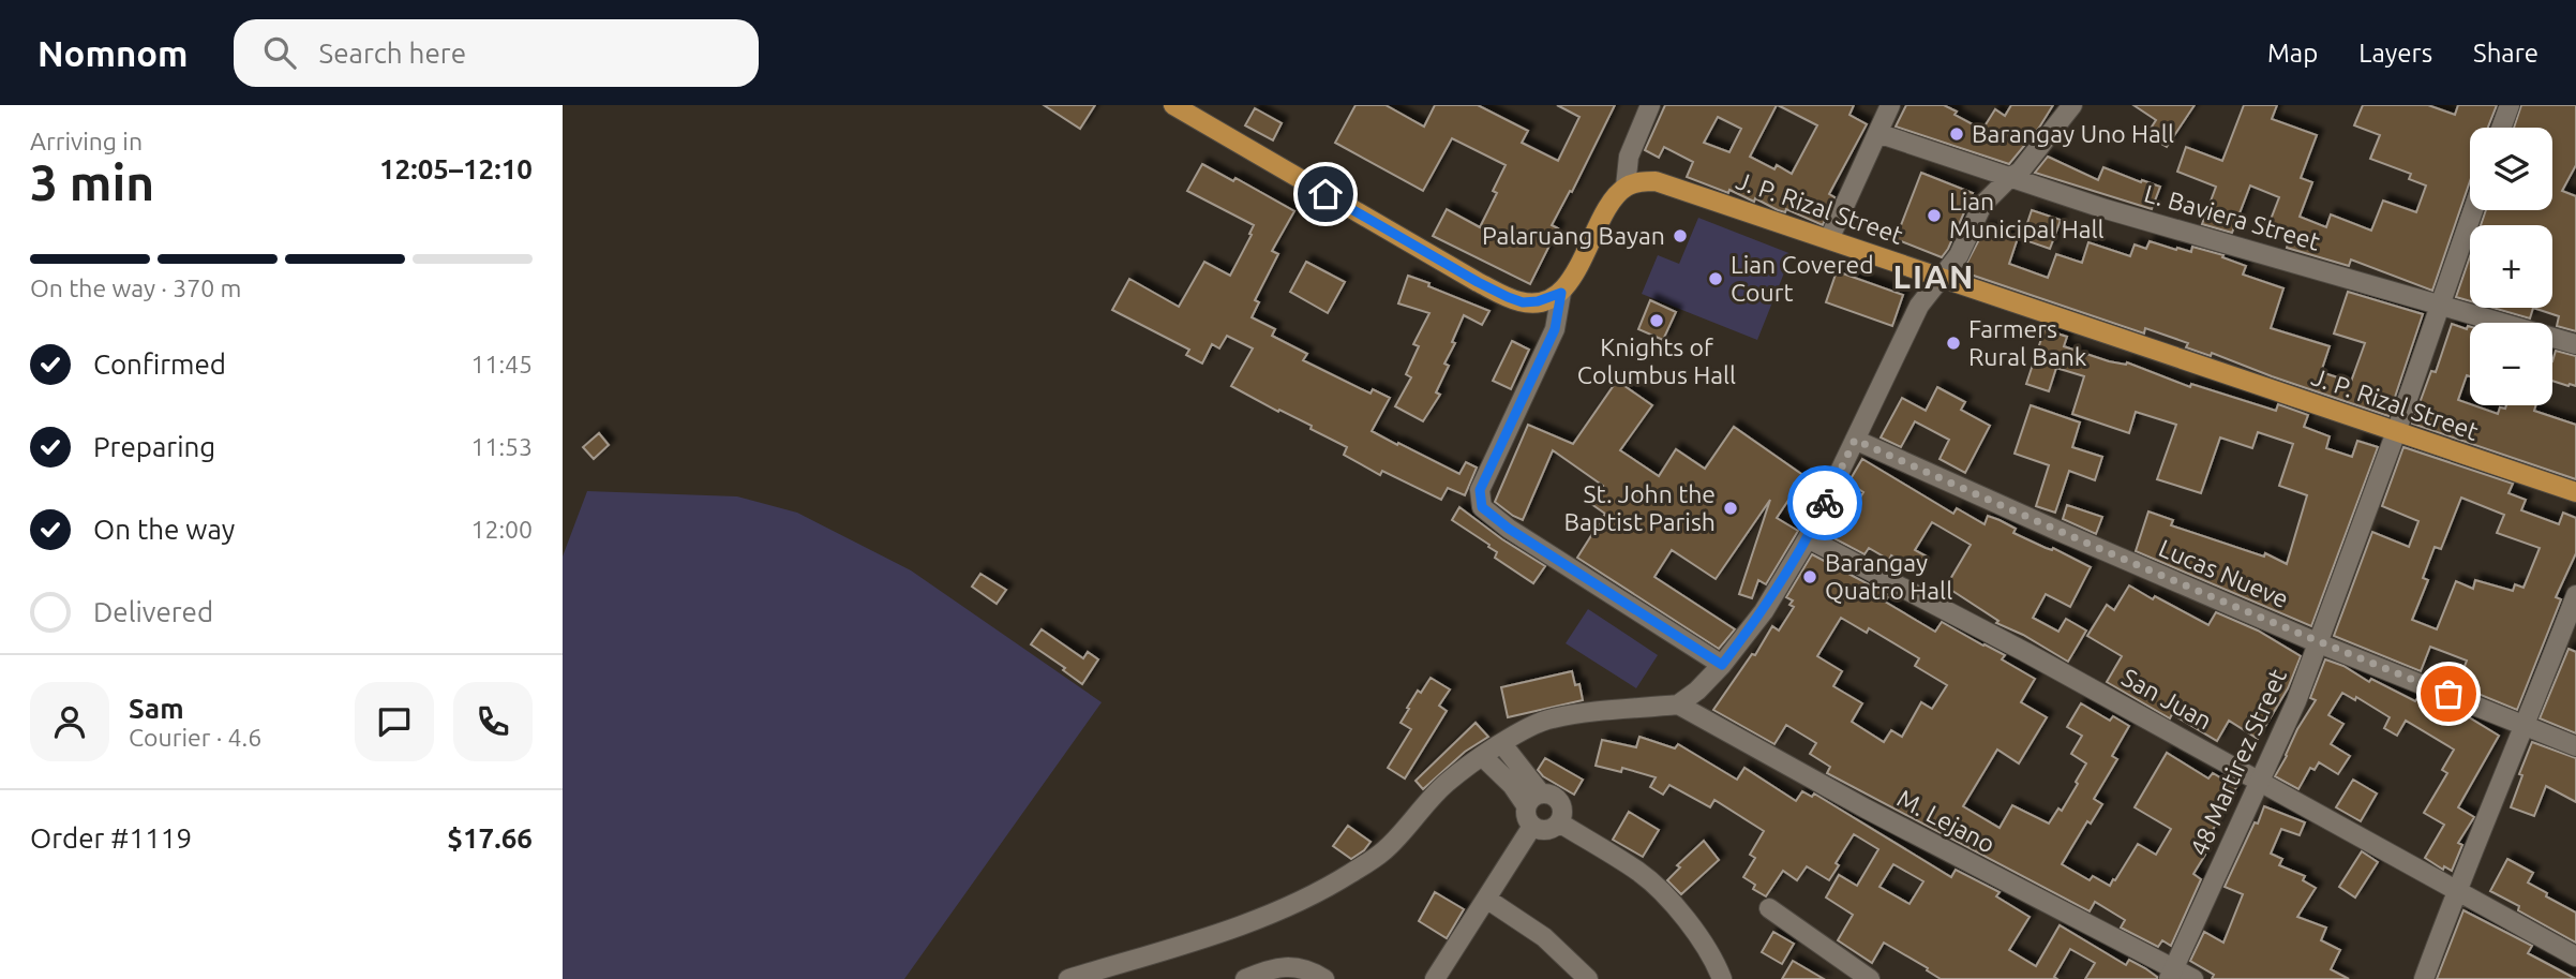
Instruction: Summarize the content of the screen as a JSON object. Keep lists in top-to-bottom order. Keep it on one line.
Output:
{"streets":{"main road":["J. P. Rizal Street"],"street":["L. Baviera Street","Lucas Nueve","San Juan","48 Martirez Street","M. Lejano"]},"crossings":[["J. P. Rizal Street","48 Martirez Street"],["L. Baviera Street","48 Martirez Street"],["Lucas Nueve","48 Martirez Street"],["San Juan","48 Martirez Street"],["48 Martirez Street","M. Lejano"]],"districts":["LIAN"],"places":["Barangay Uno Hall","Lian Municipal Hall","Palaruang Bayan","Lian Covered Court","Knights of Columbus Hall","Farmers Rural Bank","St. John the Baptist Parish","Barangay Quatro Hall"],"page":{"header":"Nomnom","search":"Search here","nav":["Map","Layers","Share"],"heading":["3 min","Arriving in","12:05–12:10"],"panel":["Sam","Courier · 4.6","Order #1119","$17.66"],"map_buttons":["+","−"],"bar":"On the way · 370 m","list":[["Confirmed","11:45"],["Preparing","11:53"],["On the way","12:00"],"Delivered"]}}
